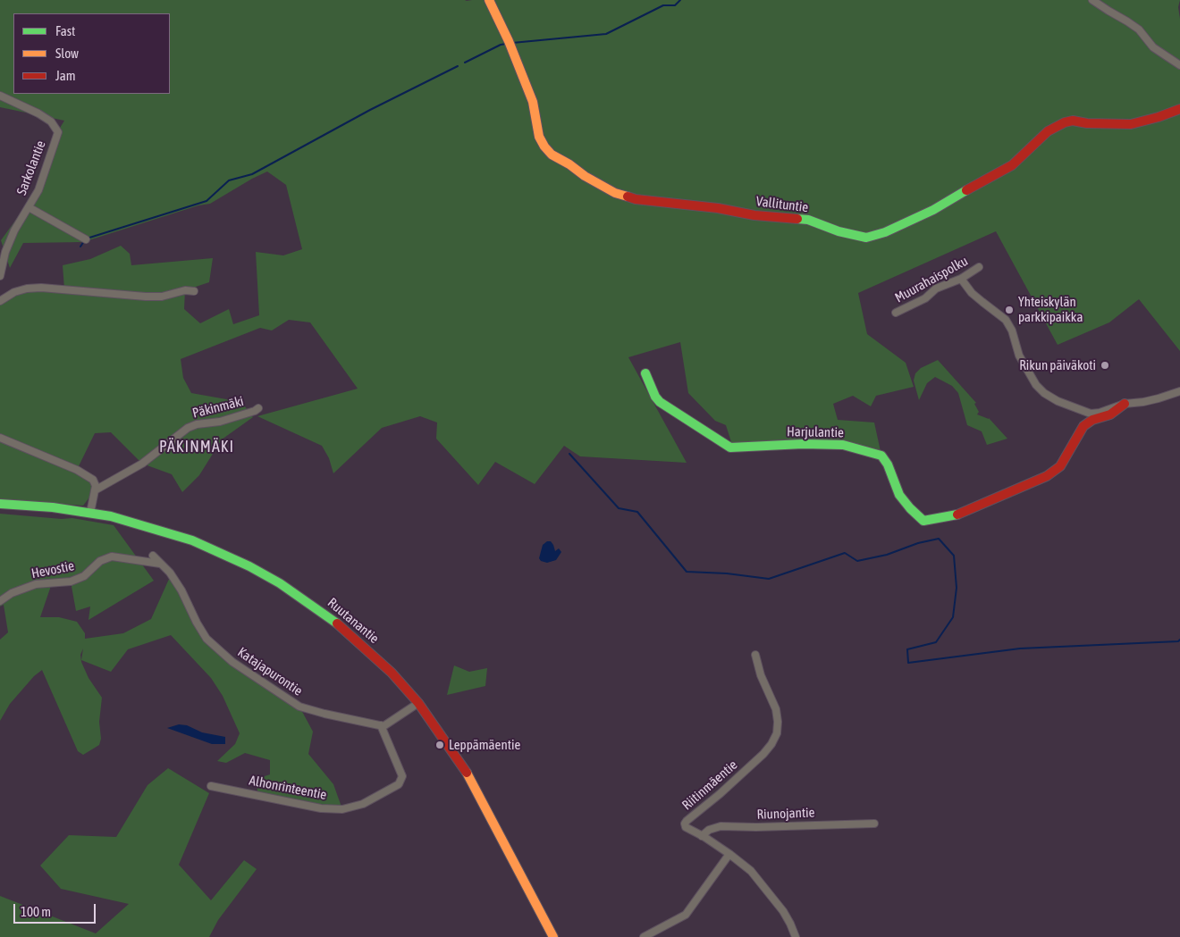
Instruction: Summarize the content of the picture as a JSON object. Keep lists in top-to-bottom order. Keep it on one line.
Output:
{"streets":{"street":["Sarkolantie","Vallituntie","Muurahaispolku","Päkinmäki","Harjulantie","Hevostie","Ruutanantie","Katajapurontie","Riitinmäentie","Alhonrinteentie","Riunojantie"]},"crossings":[["Muurahaispolku","Harjulantie"],["Hevostie","Katajapurontie"],["Katajapurontie","Alhonrinteentie"],["Riitinmäentie","Riunojantie"]],"districts":["PÄKINMÄKI"],"places":["Yhteiskylän parkkipaikka","Rikun päiväkoti","Leppämäentie"],"legend":["Fast","Slow","Jam"],"scale_bar":"100 m"}
